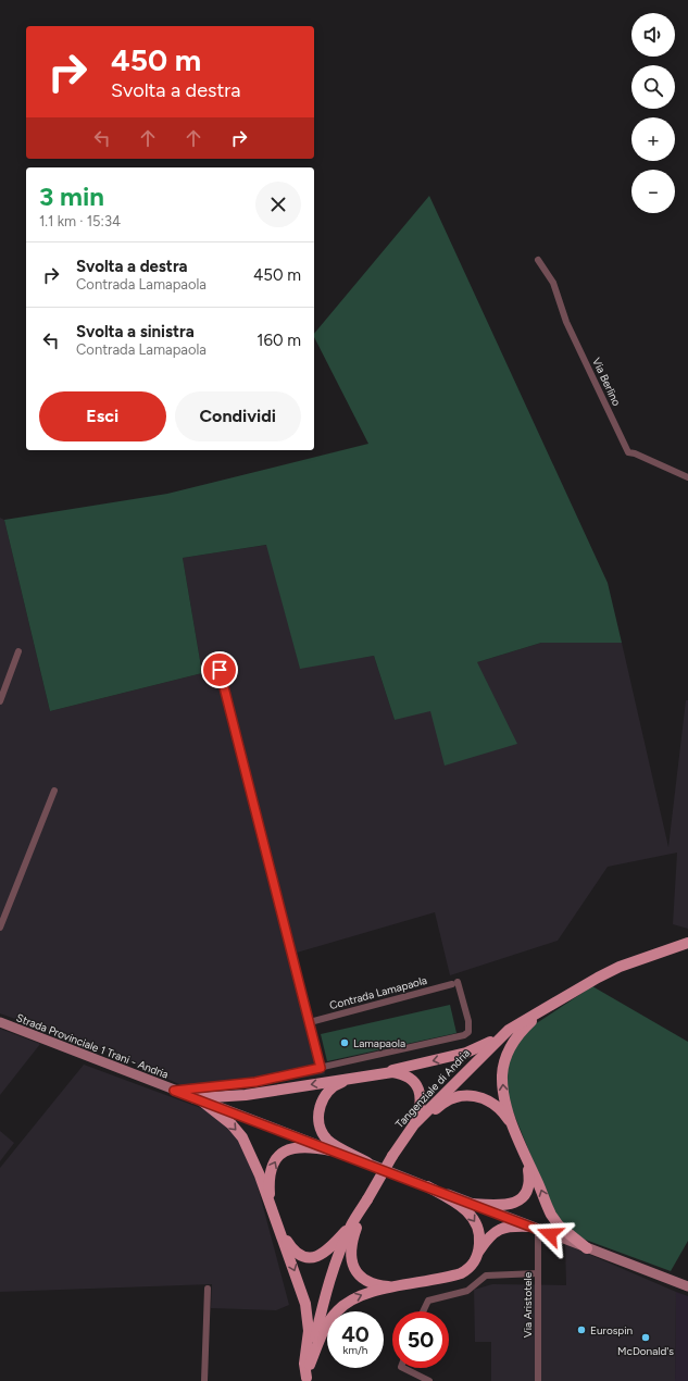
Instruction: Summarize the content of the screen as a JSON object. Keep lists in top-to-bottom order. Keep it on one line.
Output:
{"streets":{"main road":["Strada Provinciale 1 Trani - Andria","Tangenziale di Andria"],"street":["Via Berlino","Contrada Lamapaola","Via Aristotele"]},"crossings":[["Contrada Lamapaola","Strada Provinciale 1 Trani - Andria"],["Strada Provinciale 1 Trani - Andria","Via Aristotele"]],"places":["Lamapaola","Eurospin","McDonald's"],"page":{"map_buttons":["+","−"],"turn":["450 m","Svolta a destra"],"heading":["3 min","1.1 km · 15:34"],"list":[{"name":"Svolta a destra","note":"Contrada Lamapaola","value":"450 m"},{"name":"Svolta a sinistra","note":"Contrada Lamapaola","value":"160 m"}],"buttons":["Esci","Condividi"],"speed":"40 km/h","limit":"50"}}
